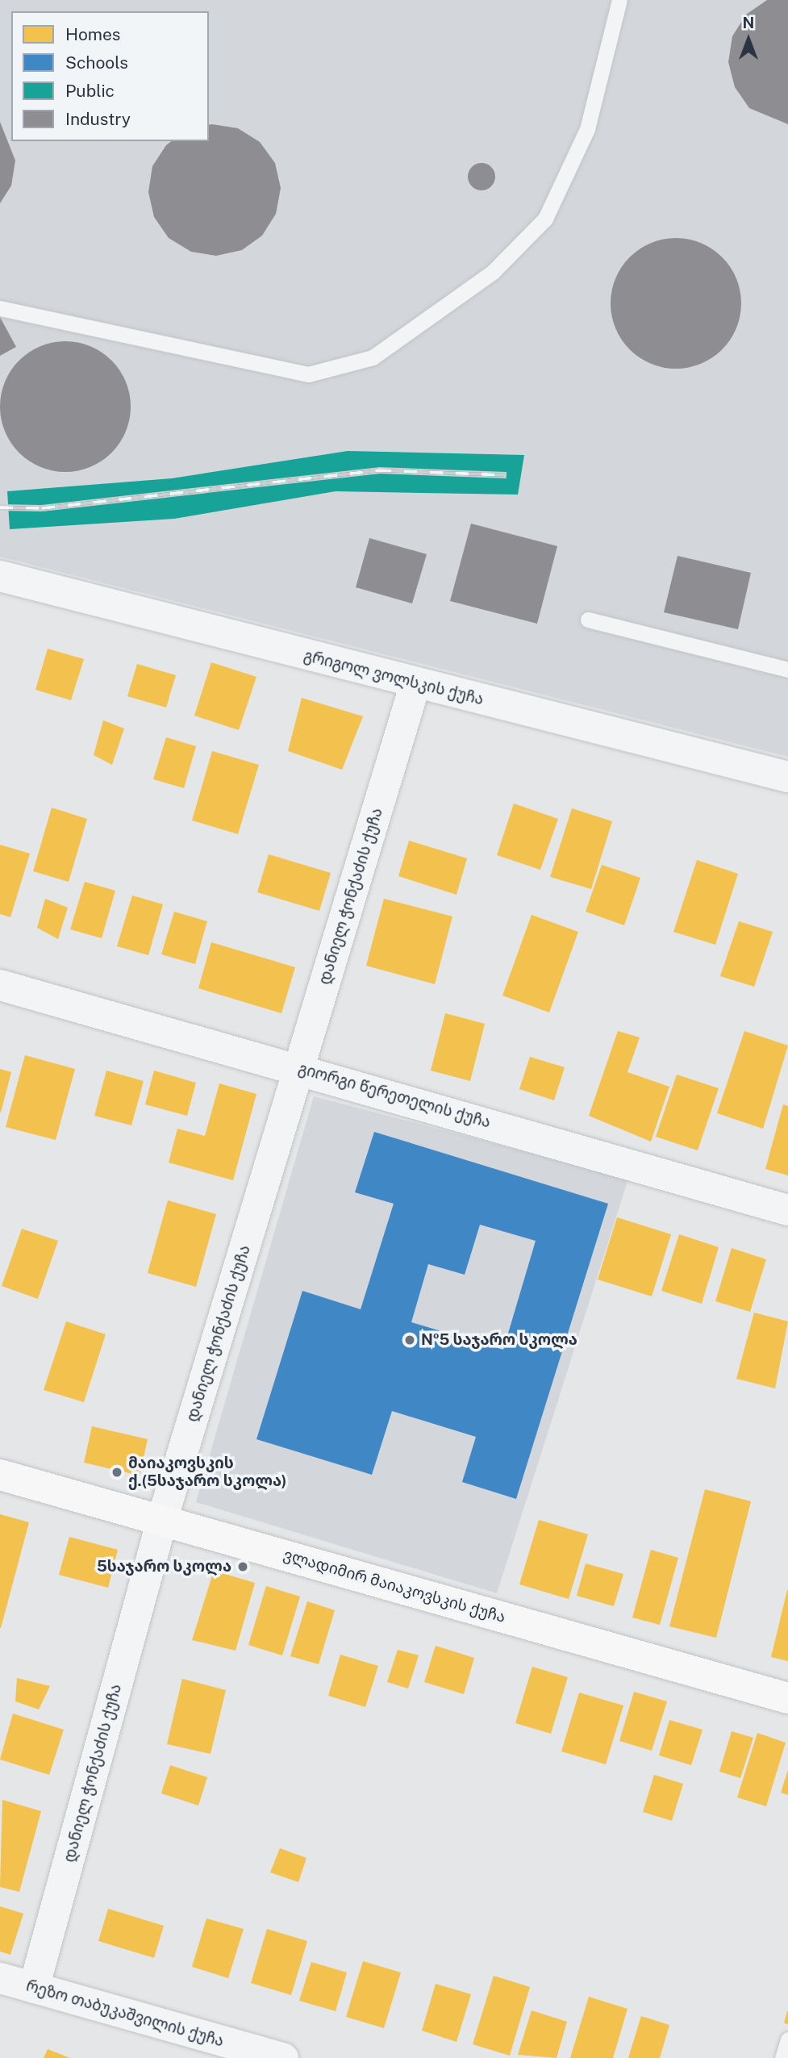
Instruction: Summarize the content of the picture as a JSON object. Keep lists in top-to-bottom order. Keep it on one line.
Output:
{"streets":{"main road":["ვლადიმირ მაიაკოვსკის ქუჩა"],"street":["გრიგოლ ვოლსკის ქუჩა","დანიელ ჭონქაძის ქუჩა","გიორგი წერეთელის ქუჩა","რეზო თაბუკაშვილის ქუჩა"]},"crossings":[["გრიგოლ ვოლსკის ქუჩა","დანიელ ჭონქაძის ქუჩა"],["დანიელ ჭონქაძის ქუჩა","გიორგი წერეთელის ქუჩა"],["დანიელ ჭონქაძის ქუჩა","ვლადიმირ მაიაკოვსკის ქუჩა"],["დანიელ ჭონქაძის ქუჩა","რეზო თაბუკაშვილის ქუჩა"]],"places":["№5 საჯარო სკოლა","მაიაკოვსკის ქ.(5საჯარო სკოლა)","5საჯარო სკოლა"],"legend":["Homes","Schools","Public","Industry"],"north":"top"}
